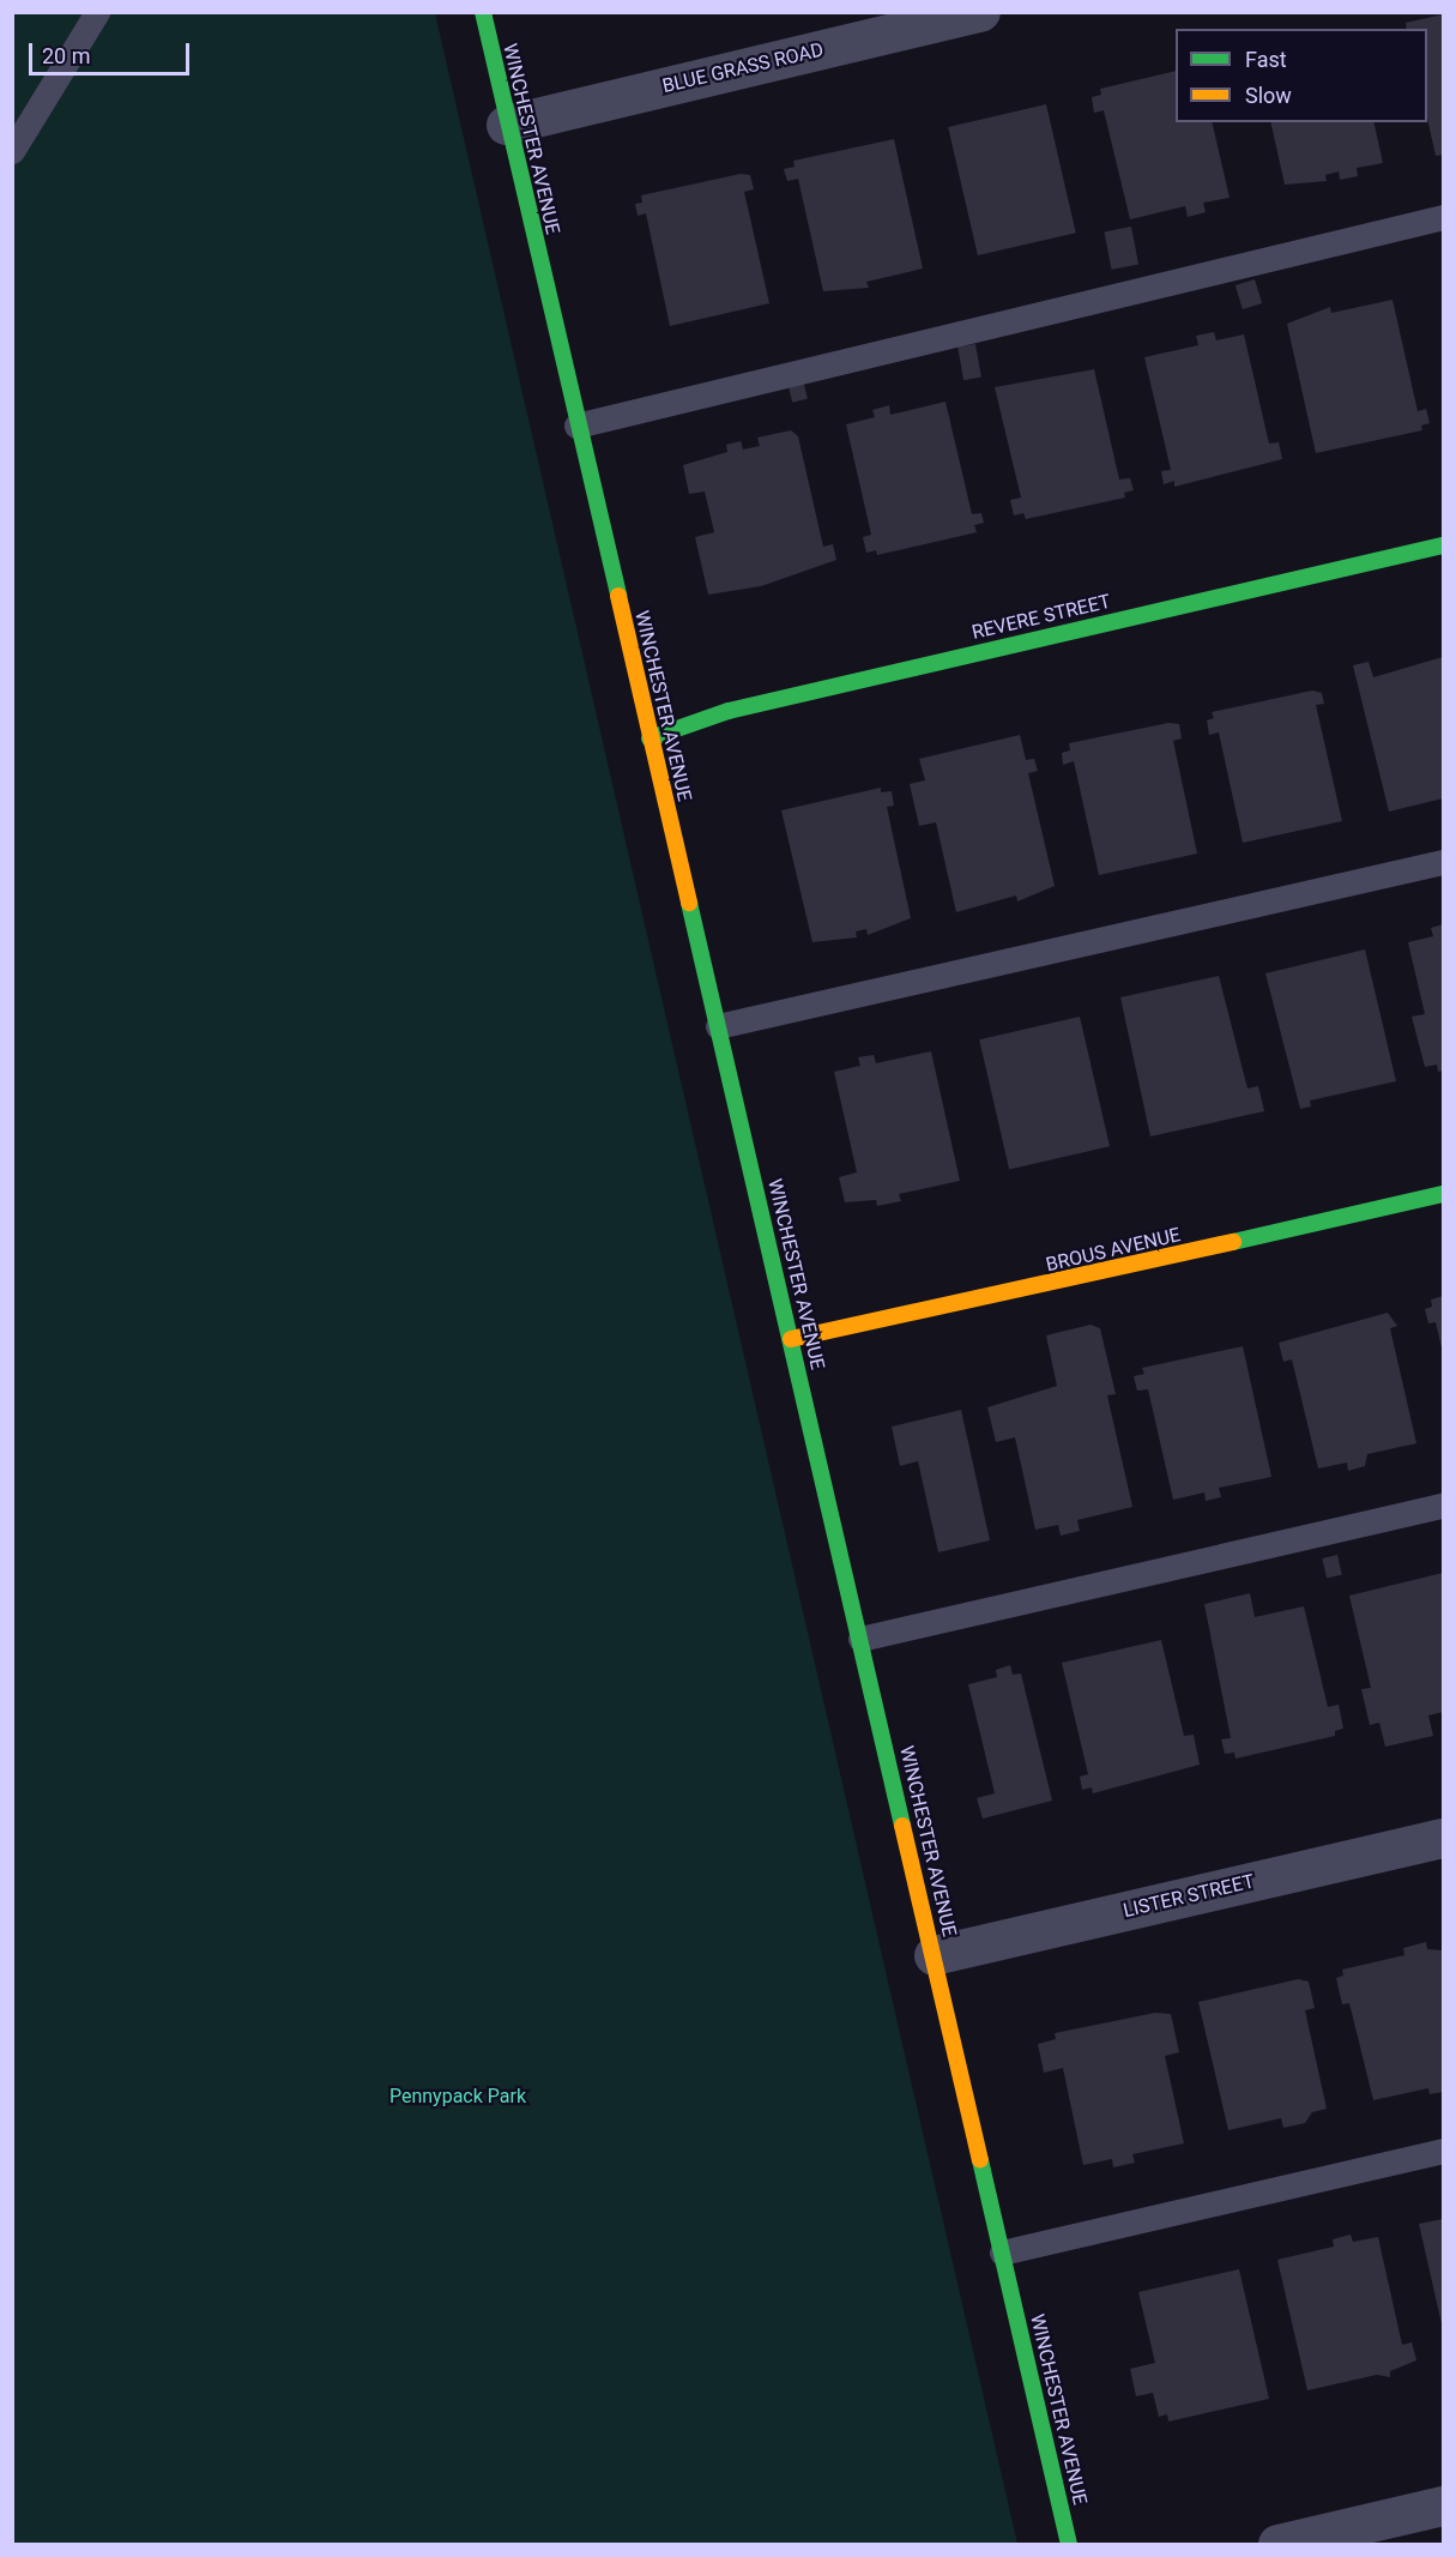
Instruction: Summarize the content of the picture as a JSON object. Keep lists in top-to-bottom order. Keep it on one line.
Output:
{"streets":{"street":["BLUE GRASS ROAD","WINCHESTER AVENUE","REVERE STREET","BROUS AVENUE","LISTER STREET"]},"crossings":[["BLUE GRASS ROAD","WINCHESTER AVENUE"],["WINCHESTER AVENUE","REVERE STREET"],["WINCHESTER AVENUE","BROUS AVENUE"],["WINCHESTER AVENUE","LISTER STREET"]],"parks":["Pennypack Park"],"legend":["Fast","Slow"],"scale_bar":"20 m"}
